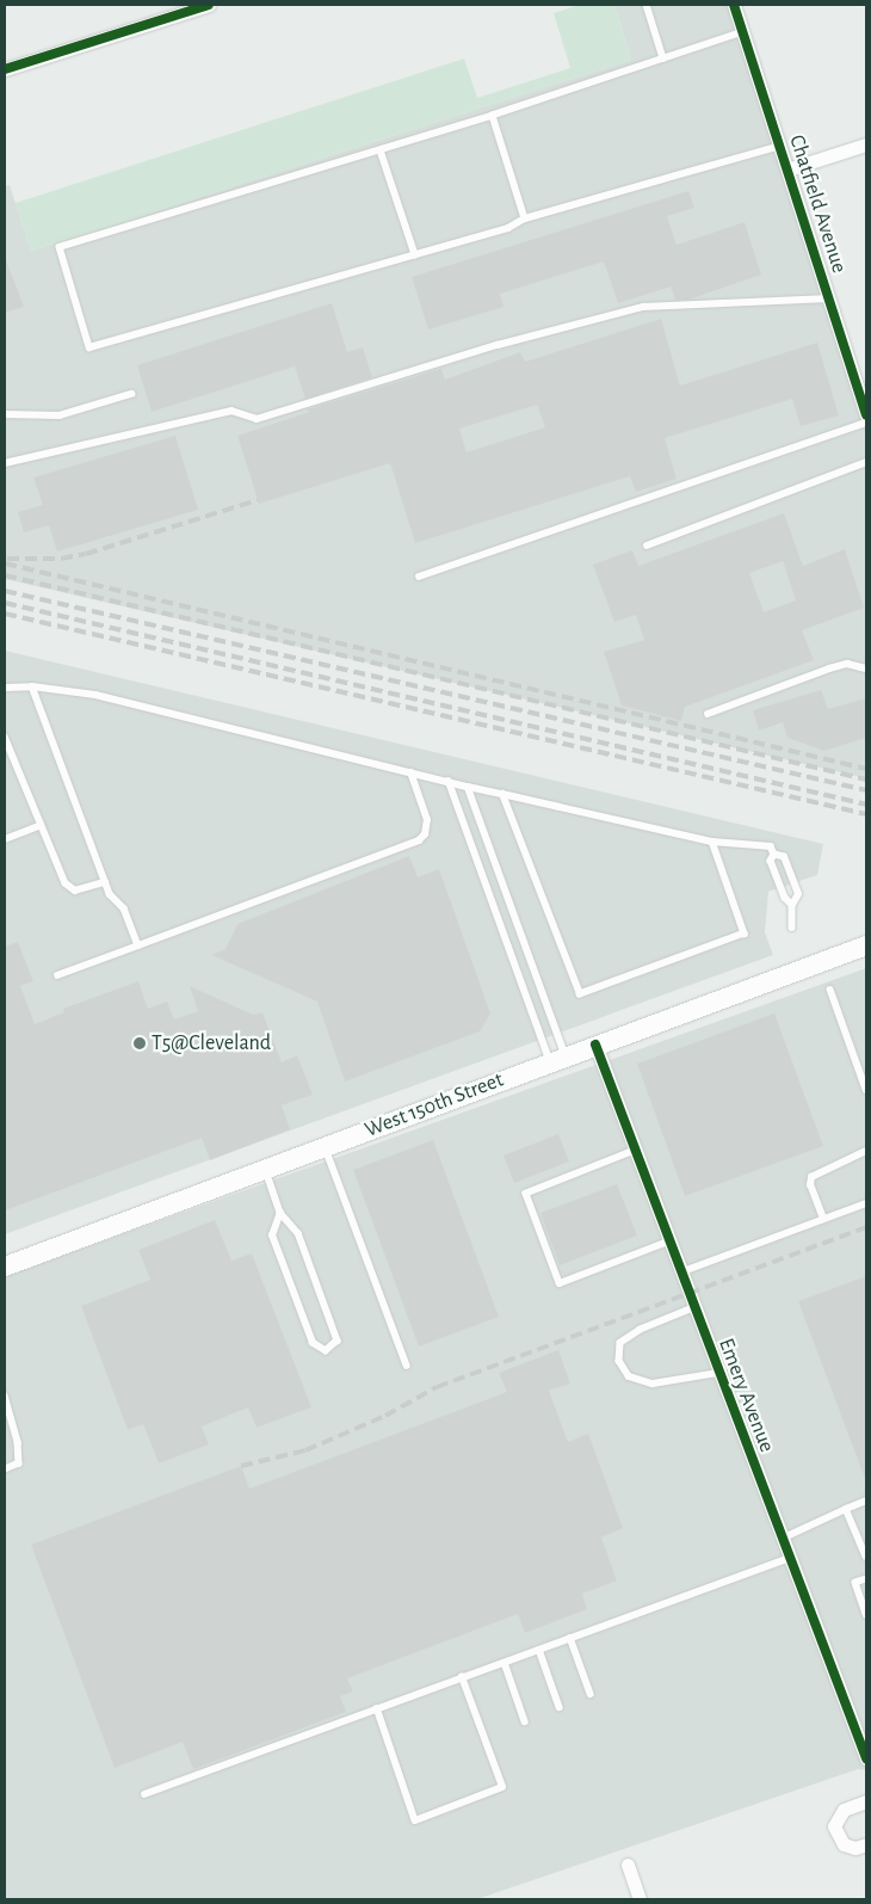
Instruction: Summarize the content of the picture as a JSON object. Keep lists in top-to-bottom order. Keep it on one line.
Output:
{"streets":{"main road":["West 150th Street"],"street":["Chatfield Avenue","Emery Avenue"]},"crossings":[["West 150th Street","Emery Avenue"]],"places":["T5@Cleveland"]}
